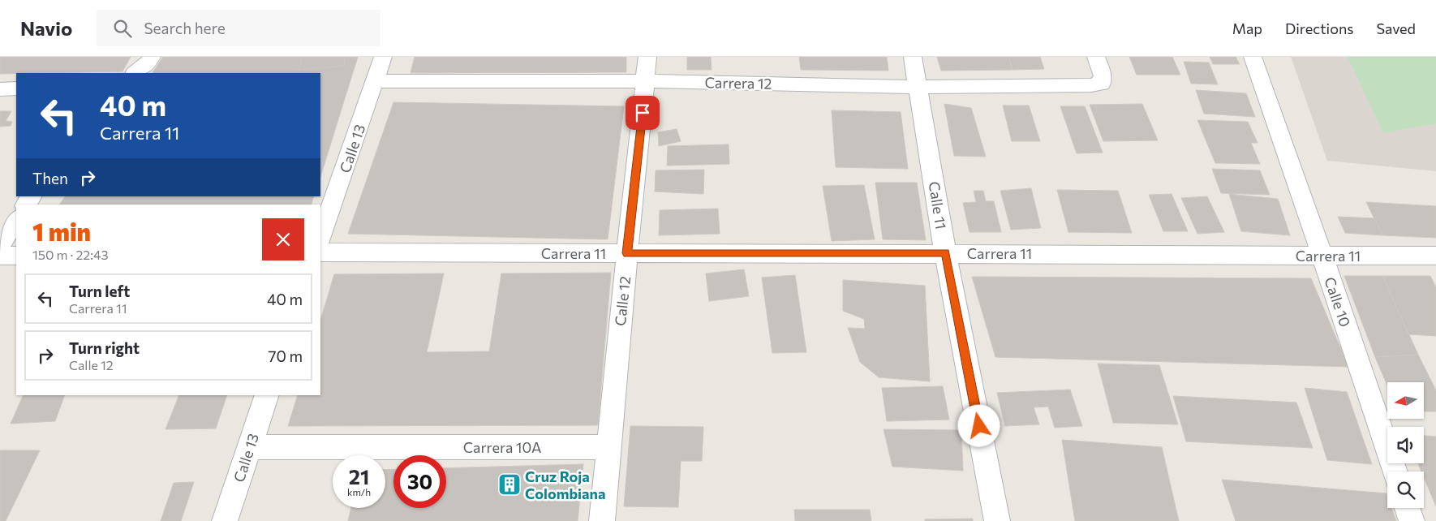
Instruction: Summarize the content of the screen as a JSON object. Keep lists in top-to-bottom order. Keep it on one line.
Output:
{"streets":{"street":["Carrera 12","Calle 13","Calle 11","Carrera 11","Calle 12","Calle 10","Carrera 10A"]},"crossings":[["Carrera 12","Calle 13"],["Carrera 12","Calle 11"],["Carrera 12","Calle 12"],["Calle 13","Carrera 10A"],["Calle 11","Carrera 11"],["Carrera 11","Calle 12"],["Carrera 11","Calle 10"],["Calle 12","Carrera 10A"]],"places":{"building":["Cruz Roja Colombiana"]},"north":"left","page":{"header":"Navio","search":"Search here","nav":["Map","Directions","Saved"],"turn":["40 m","Carrera 11"],"then":"Then","heading":["1 min","150 m · 22:43"],"list":[{"name":"Turn left","note":"Carrera 11","value":"40 m"},{"name":"Turn right","note":"Calle 12","value":"70 m"}],"speed":"21 km/h","limit":"30"}}
